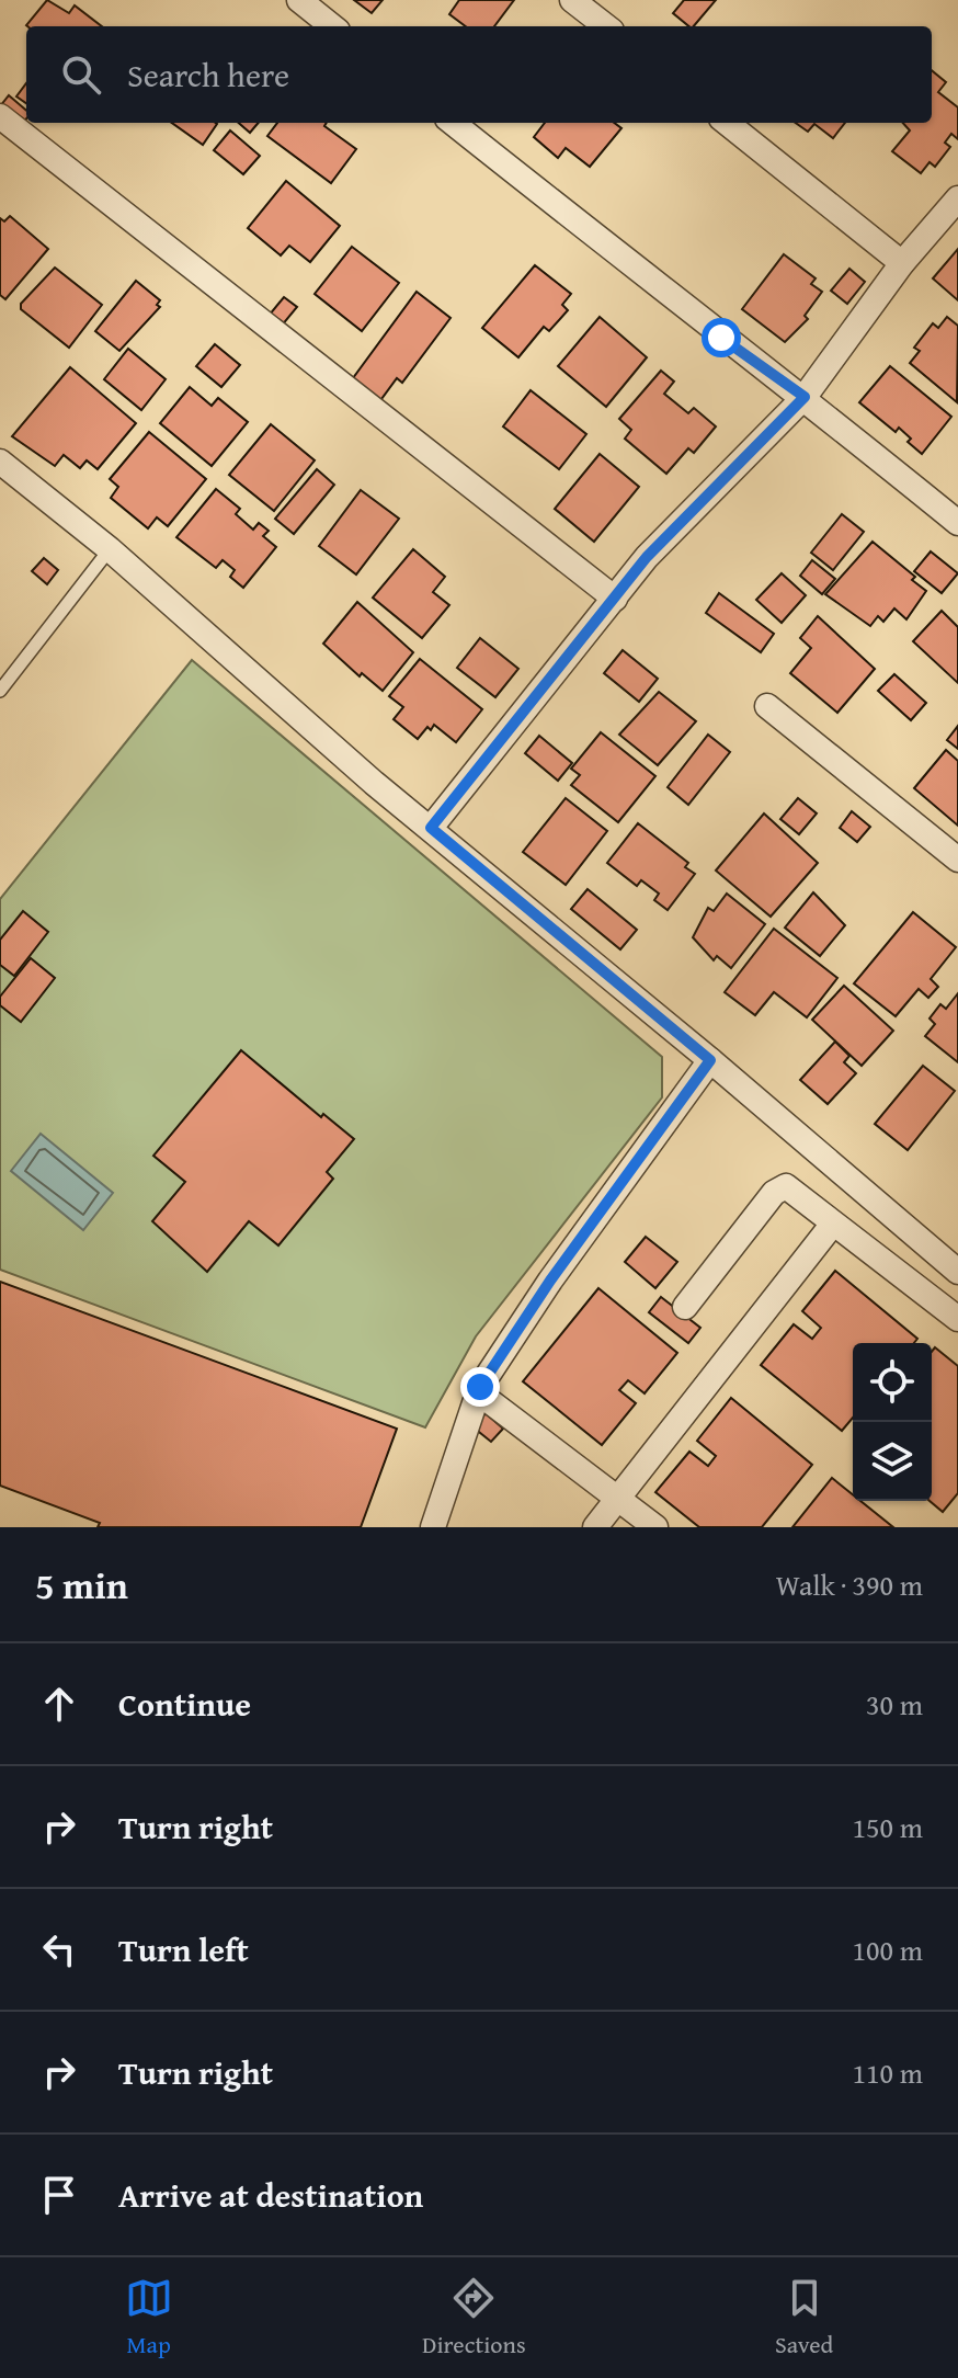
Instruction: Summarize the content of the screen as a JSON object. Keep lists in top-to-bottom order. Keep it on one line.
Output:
{"page":{"search":"Search here","heading":["5 min","Walk · 390 m"],"list":[["Continue","30 m"],["Turn right","150 m"],["Turn left","100 m"],["Turn right","110 m"],"Arrive at destination"],"nav":["Map","Directions","Saved"]}}
